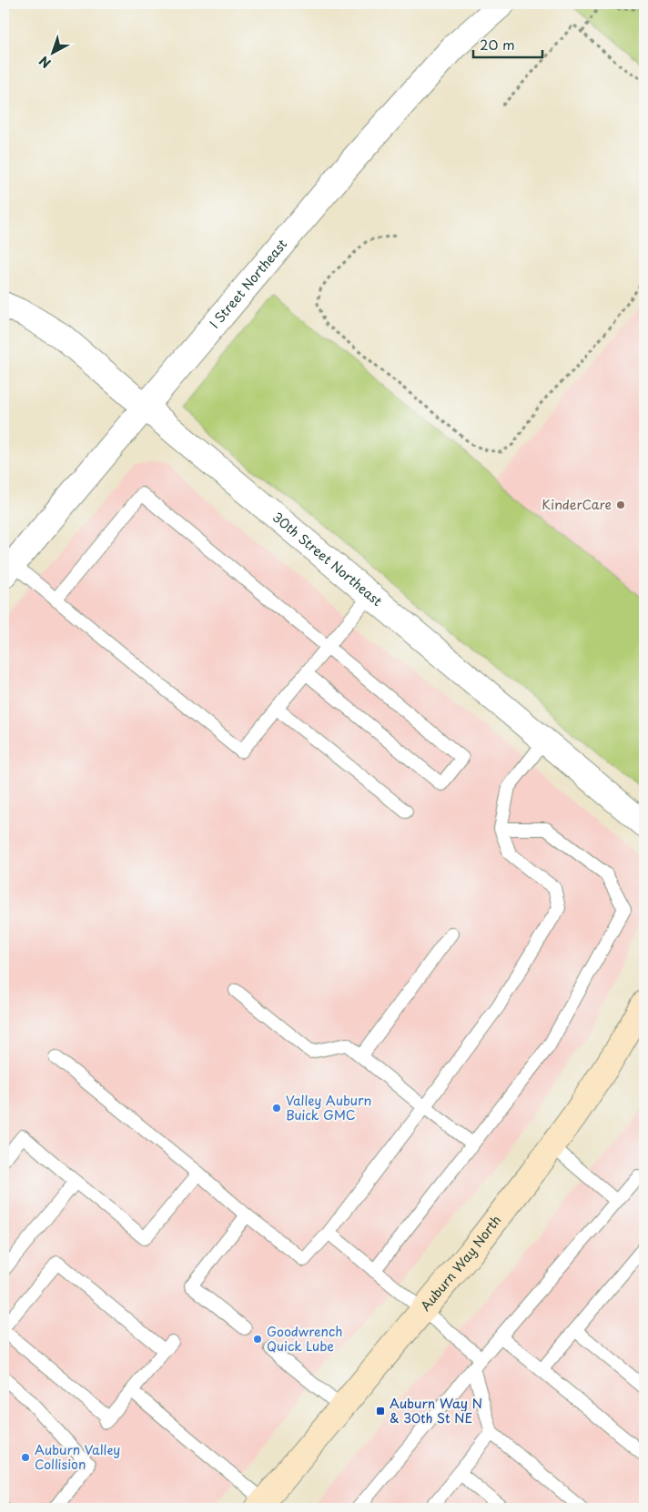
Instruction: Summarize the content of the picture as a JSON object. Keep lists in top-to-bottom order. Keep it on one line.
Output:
{"streets":{"main road":["Auburn Way North"],"street":["I Street Northeast","30th Street Northeast"]},"crossings":[["I Street Northeast","30th Street Northeast"]],"places":{"other":["KinderCare","Valley Auburn Buick GMC","Goodwrench Quick Lube","Auburn Valley Collision"],"transit":["Auburn Way N & 30th St NE"]},"scale_bar":"20 m","north":"bottom left"}
